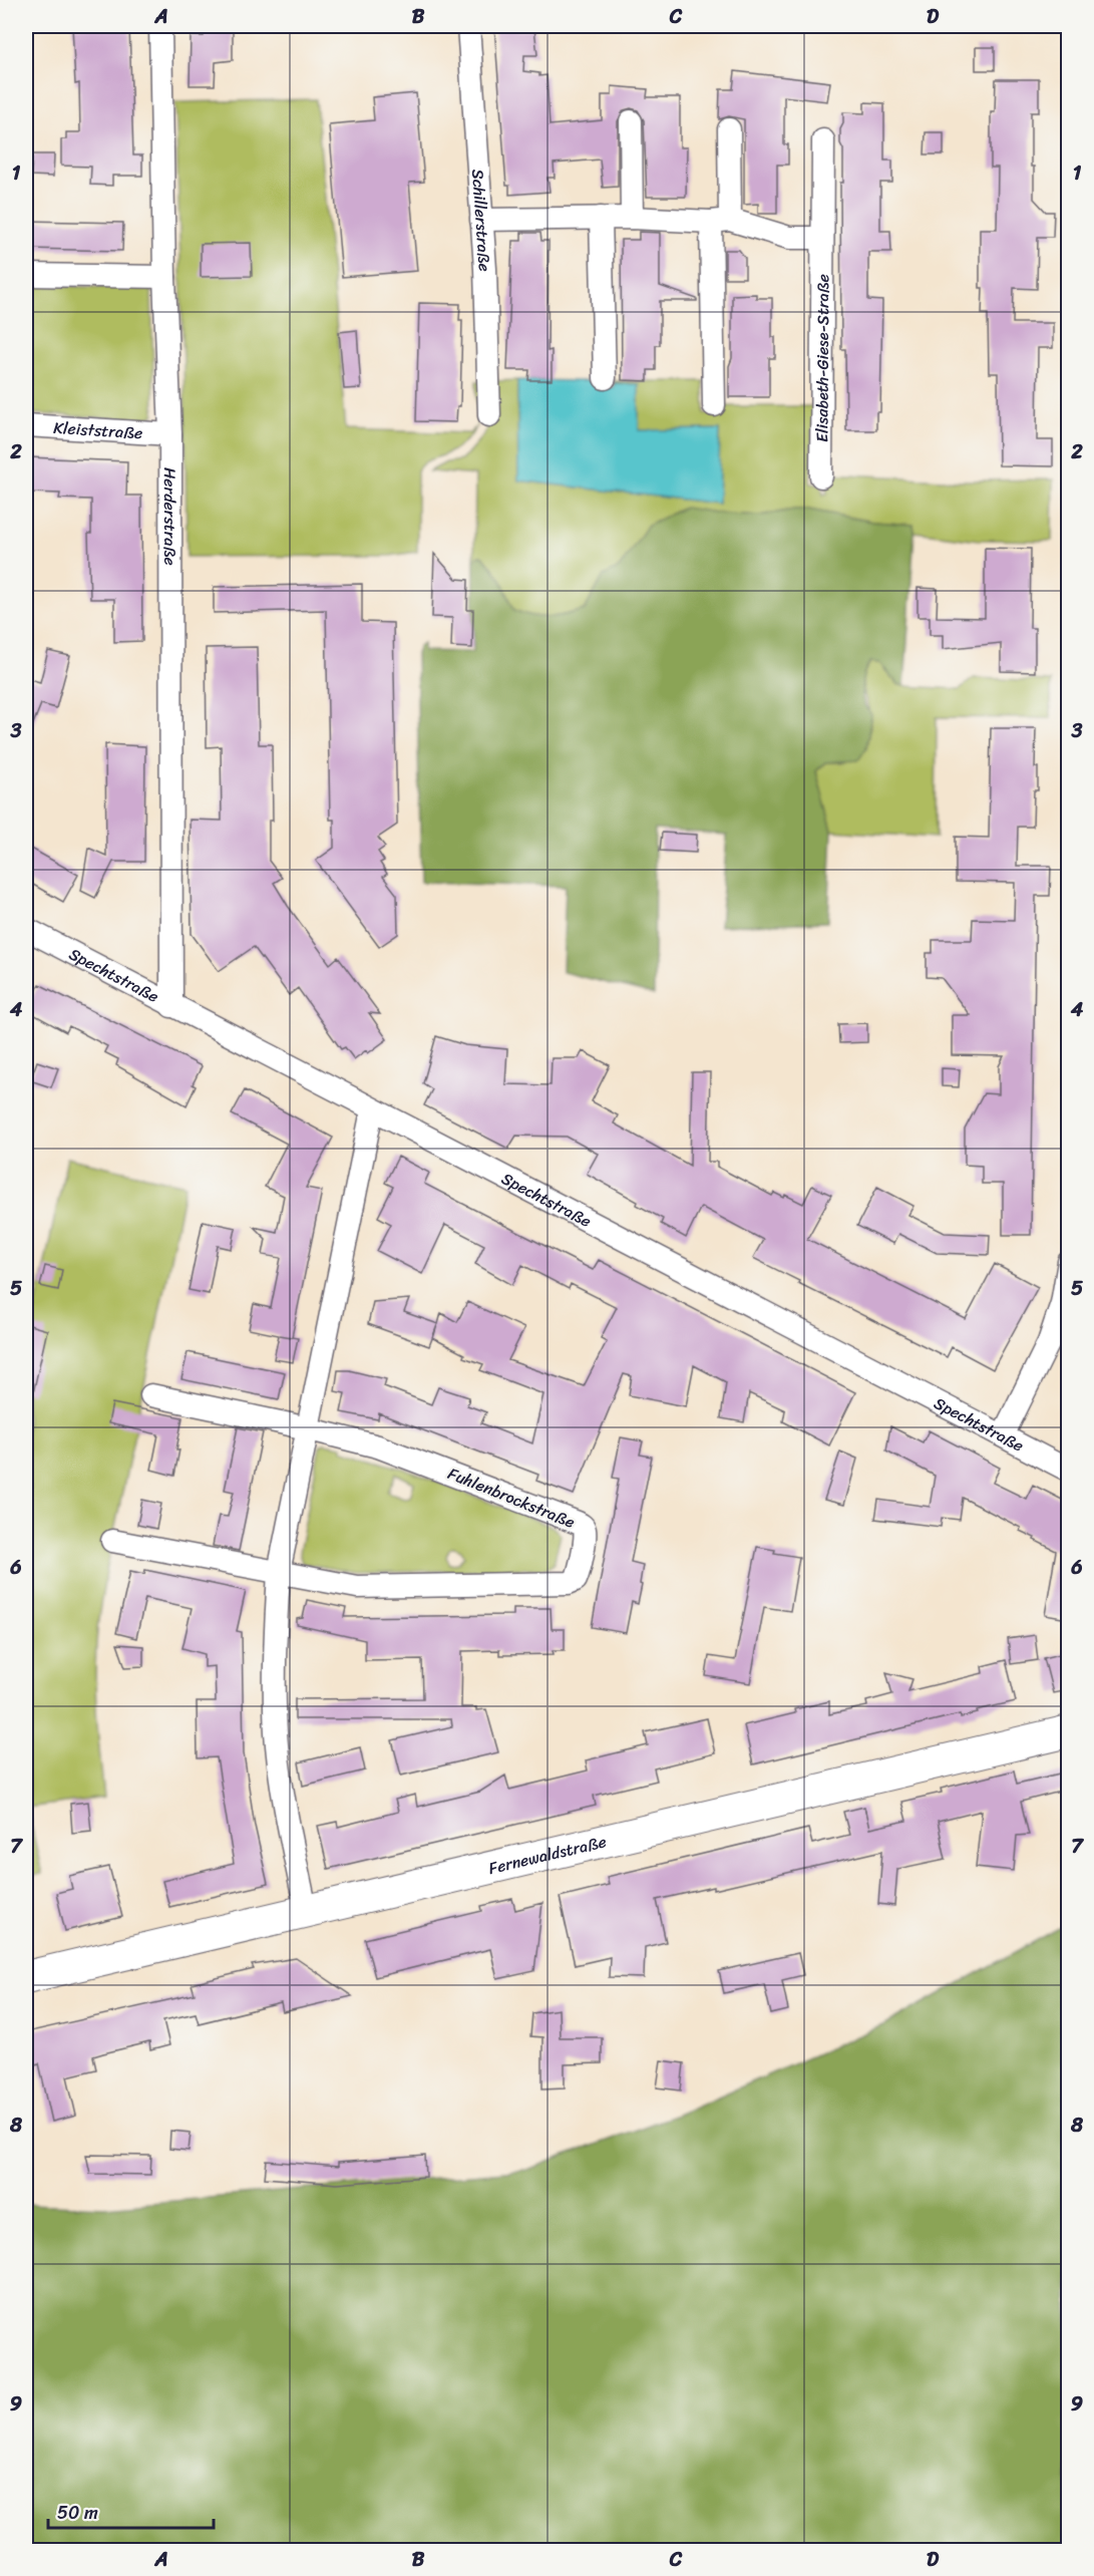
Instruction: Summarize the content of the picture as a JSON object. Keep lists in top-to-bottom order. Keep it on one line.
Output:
{"streets":{"street":["Schillerstraße","Elisabeth-Giese-Straße","Kleiststraße","Herderstraße","Spechtstraße","Fuhlenbrockstraße","Fernewaldstraße"]},"crossings":[["Kleiststraße","Herderstraße"],["Herderstraße","Spechtstraße"]],"scale_bar":"50 m","grid":{"columns":["A","B","C","D"],"rows":["1","2","3","4","5","6","7","8","9"]}}
